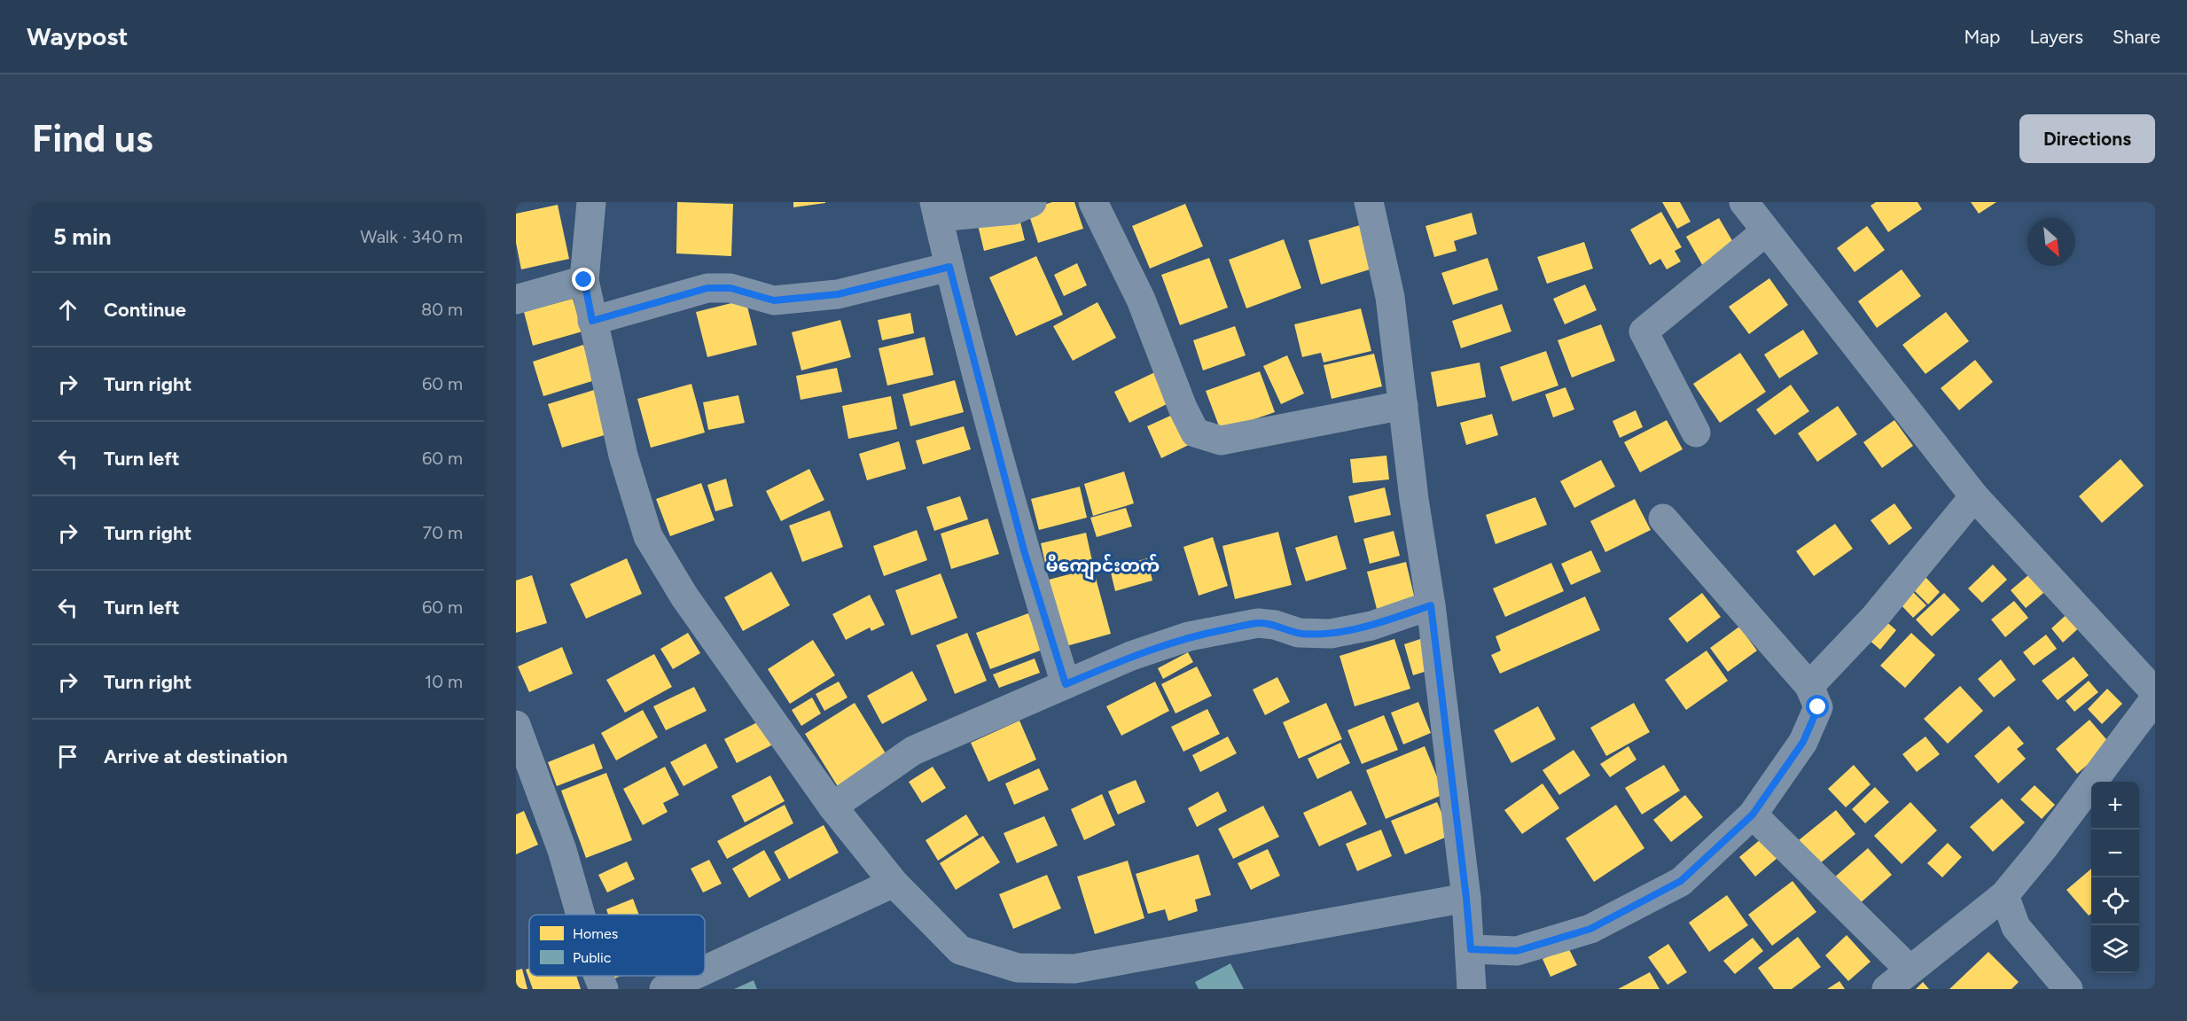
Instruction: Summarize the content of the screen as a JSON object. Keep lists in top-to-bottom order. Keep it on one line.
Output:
{"districts":["မိကျောင်းတက်"],"legend":["Homes","Public"],"north":"bottom right","page":{"header":"Waypost","nav":["Map","Layers","Share"],"buttons":"Directions","title":"Find us","heading":["5 min","Walk · 340 m"],"list":[["Continue","80 m"],["Turn right","60 m"],["Turn left","60 m"],["Turn right","70 m"],["Turn left","60 m"],["Turn right","10 m"],"Arrive at destination"],"map_buttons":["+","−"]}}
